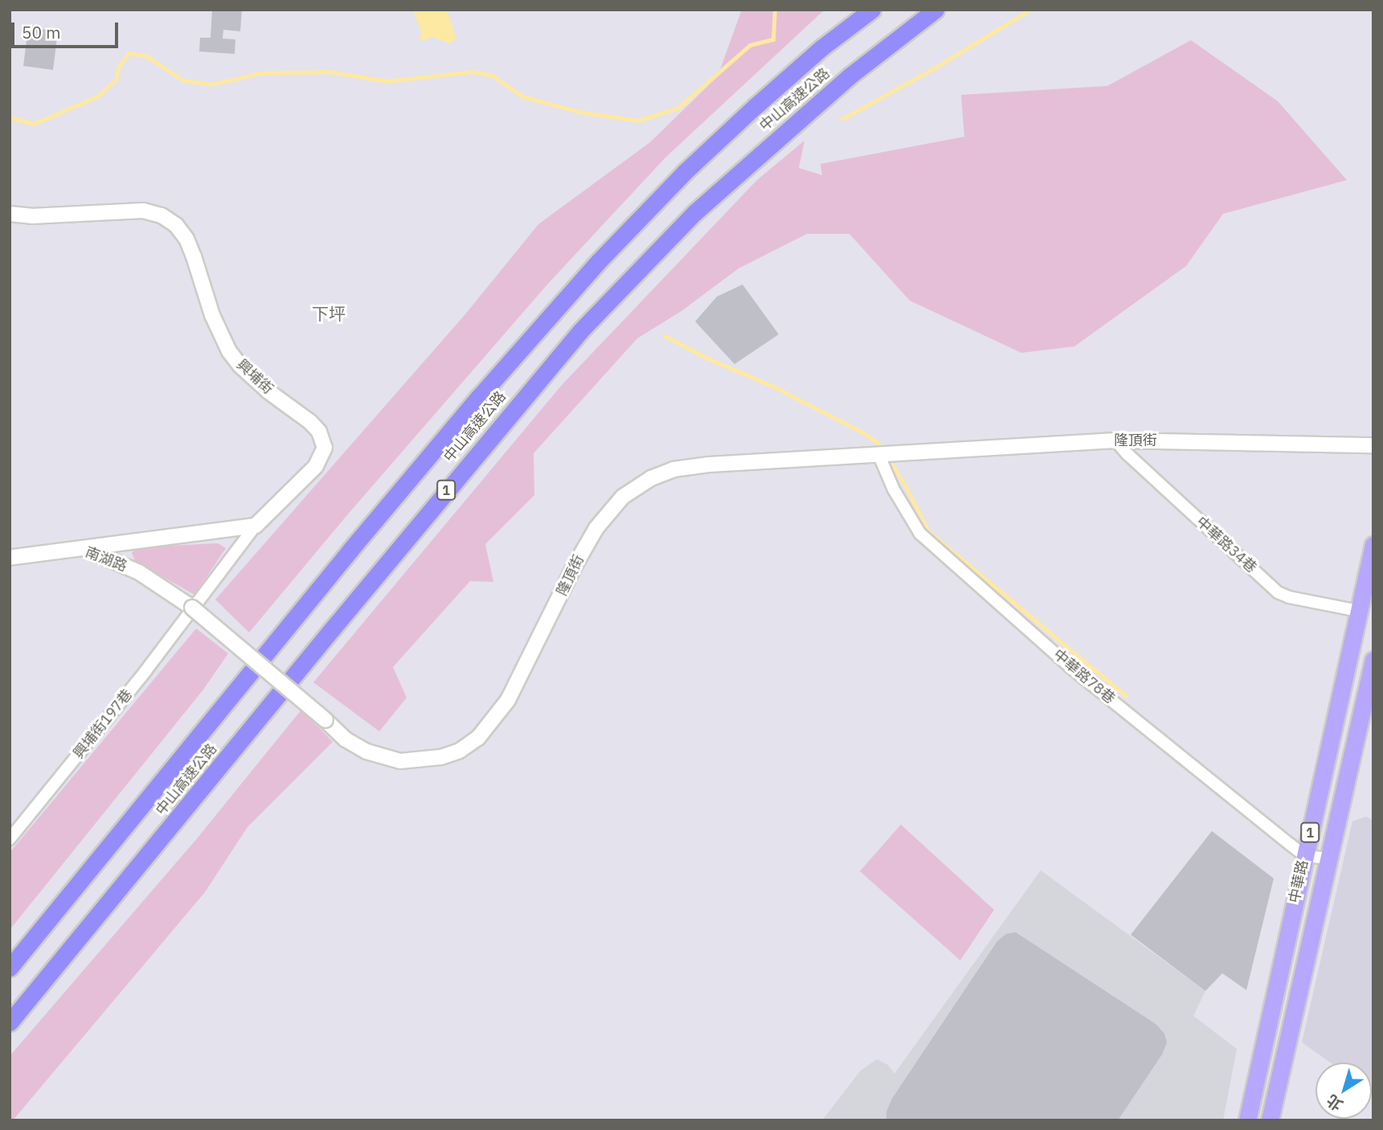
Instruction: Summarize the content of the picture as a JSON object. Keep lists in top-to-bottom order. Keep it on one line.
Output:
{"streets":{"highway":["中山高速公路","1"],"main road":["中華路"],"street":["興埔街","隆頂街","中華路34巷","南湖路","中華路78巷","興埔街197巷"]},"crossings":[["興埔街","隆頂街"],["興埔街","南湖路"],["興埔街","興埔街197巷"],["隆頂街","中華路34巷"],["隆頂街","南湖路"],["隆頂街","中華路78巷"],["隆頂街","興埔街197巷"],["中華路34巷","中華路"],["南湖路","興埔街197巷"],["中華路78巷","中華路"]],"districts":["下坪"],"scale_bar":"50 m","north":"bottom left"}
